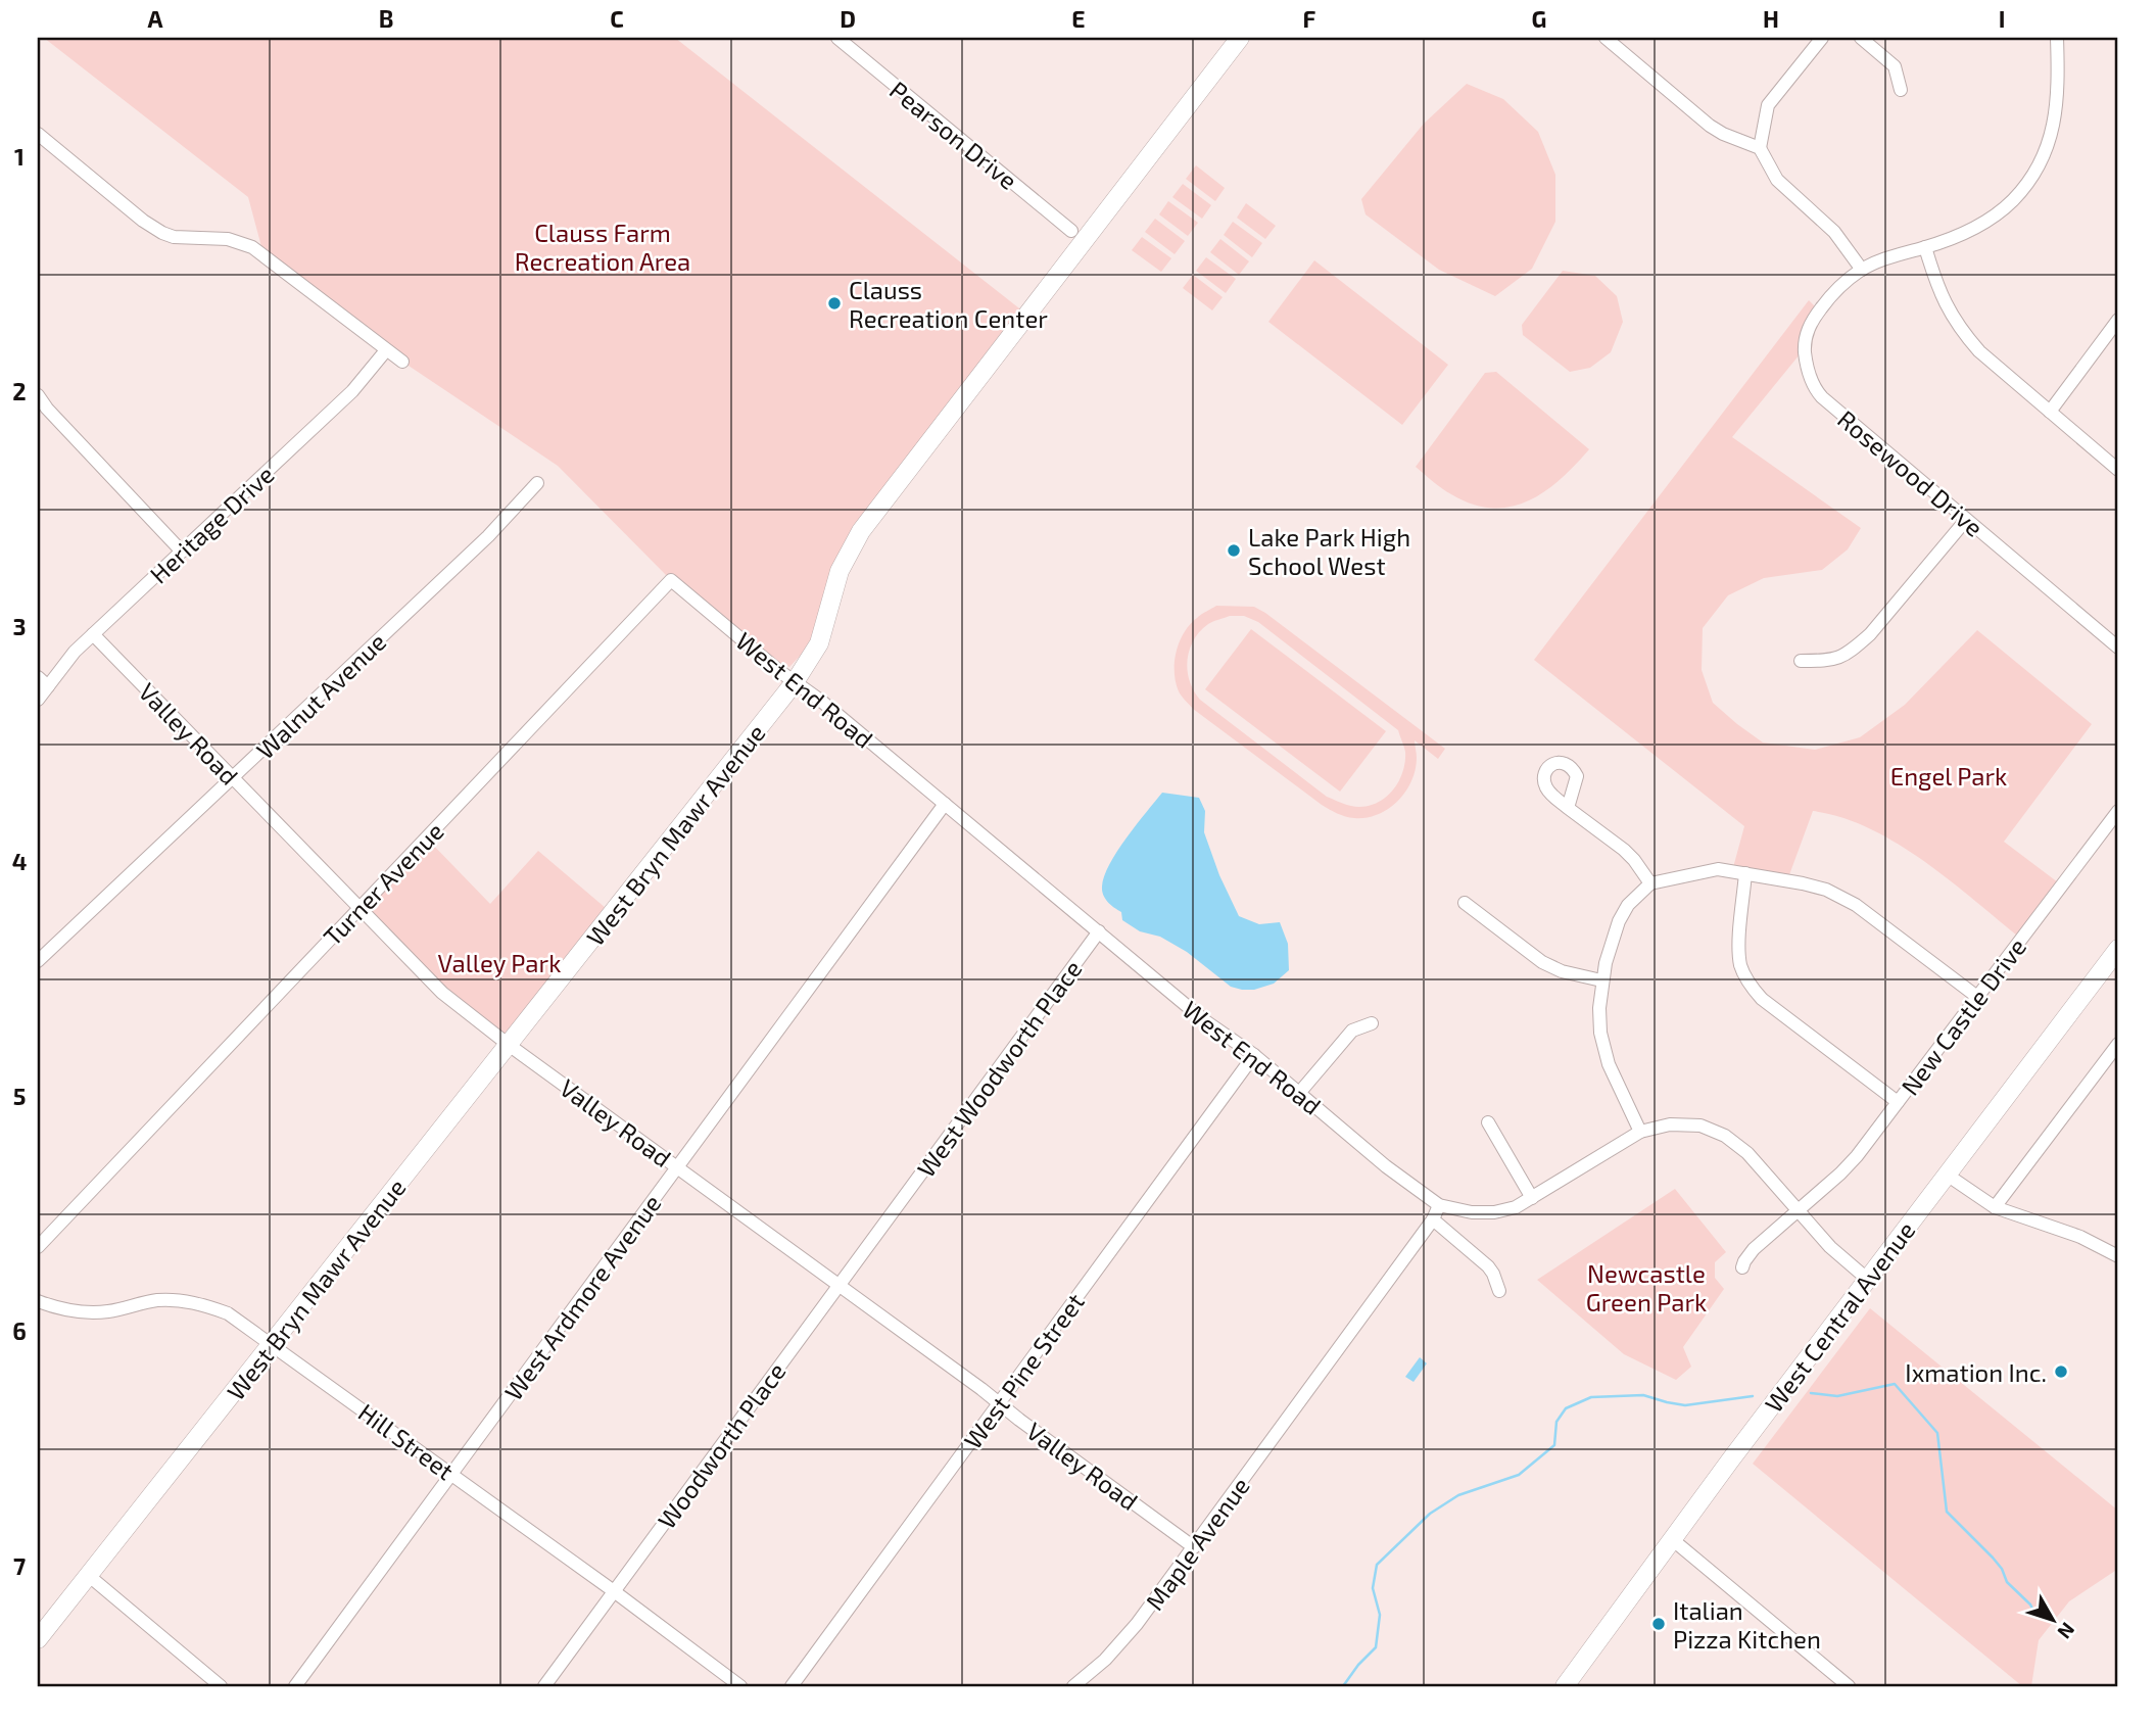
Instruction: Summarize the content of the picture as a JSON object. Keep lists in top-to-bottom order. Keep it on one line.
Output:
{"streets":{"street":["Pearson Drive","Rosewood Drive","Heritage Drive","West End Road","Walnut Avenue","Valley Road","West Bryn Mawr Avenue","Turner Avenue","New Castle Drive","West Woodworth Place","West Ardmore Avenue","West Central Avenue","West Pine Street","Hill Street","Woodworth Place","Maple Avenue"]},"crossings":[["Heritage Drive","Valley Road"],["West End Road","West Bryn Mawr Avenue"],["West End Road","Turner Avenue"],["West End Road","New Castle Drive"],["West End Road","West Woodworth Place"],["West End Road","West Ardmore Avenue"],["West End Road","West Central Avenue"],["West End Road","West Pine Street"],["West End Road","Maple Avenue"],["Walnut Avenue","Valley Road"],["Valley Road","West Bryn Mawr Avenue"],["Valley Road","Turner Avenue"],["Valley Road","West Ardmore Avenue"],["Valley Road","West Pine Street"],["Valley Road","Woodworth Place"],["Valley Road","Maple Avenue"],["West Bryn Mawr Avenue","Hill Street"],["West Woodworth Place","Woodworth Place"],["West Ardmore Avenue","Hill Street"],["Hill Street","Woodworth Place"]],"parks":["Clauss Farm Recreation Area","Engel Park","Valley Park","Newcastle Green Park"],"places":["Clauss Recreation Center","Lake Park High School West","Ixmation Inc.","Italian Pizza Kitchen"],"north":"bottom right","grid":{"columns":["A","B","C","D","E","F","G","H","I"],"rows":["1","2","3","4","5","6","7"]}}
